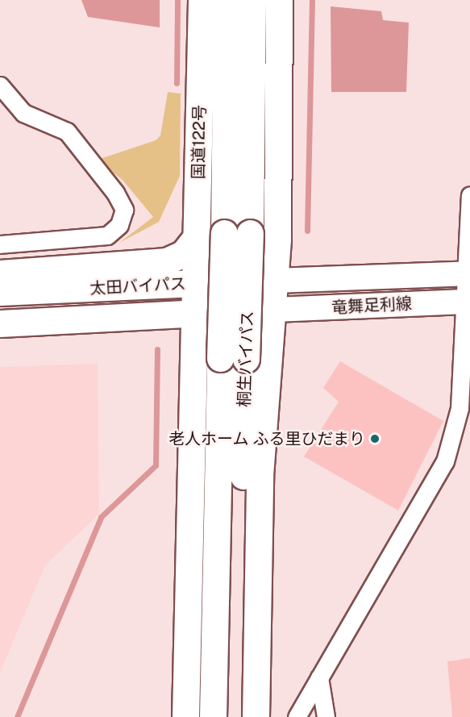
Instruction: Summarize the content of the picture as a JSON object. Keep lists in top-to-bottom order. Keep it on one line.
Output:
{"streets":{"highway":["国道122号","太田バイパス","桐生バイパス"],"main road":["竜舞足利線"]},"crossings":[["国道122号","太田バイパス"],["太田バイパス","竜舞足利線"]],"places":["老人ホーム ふる里ひだまり"]}
